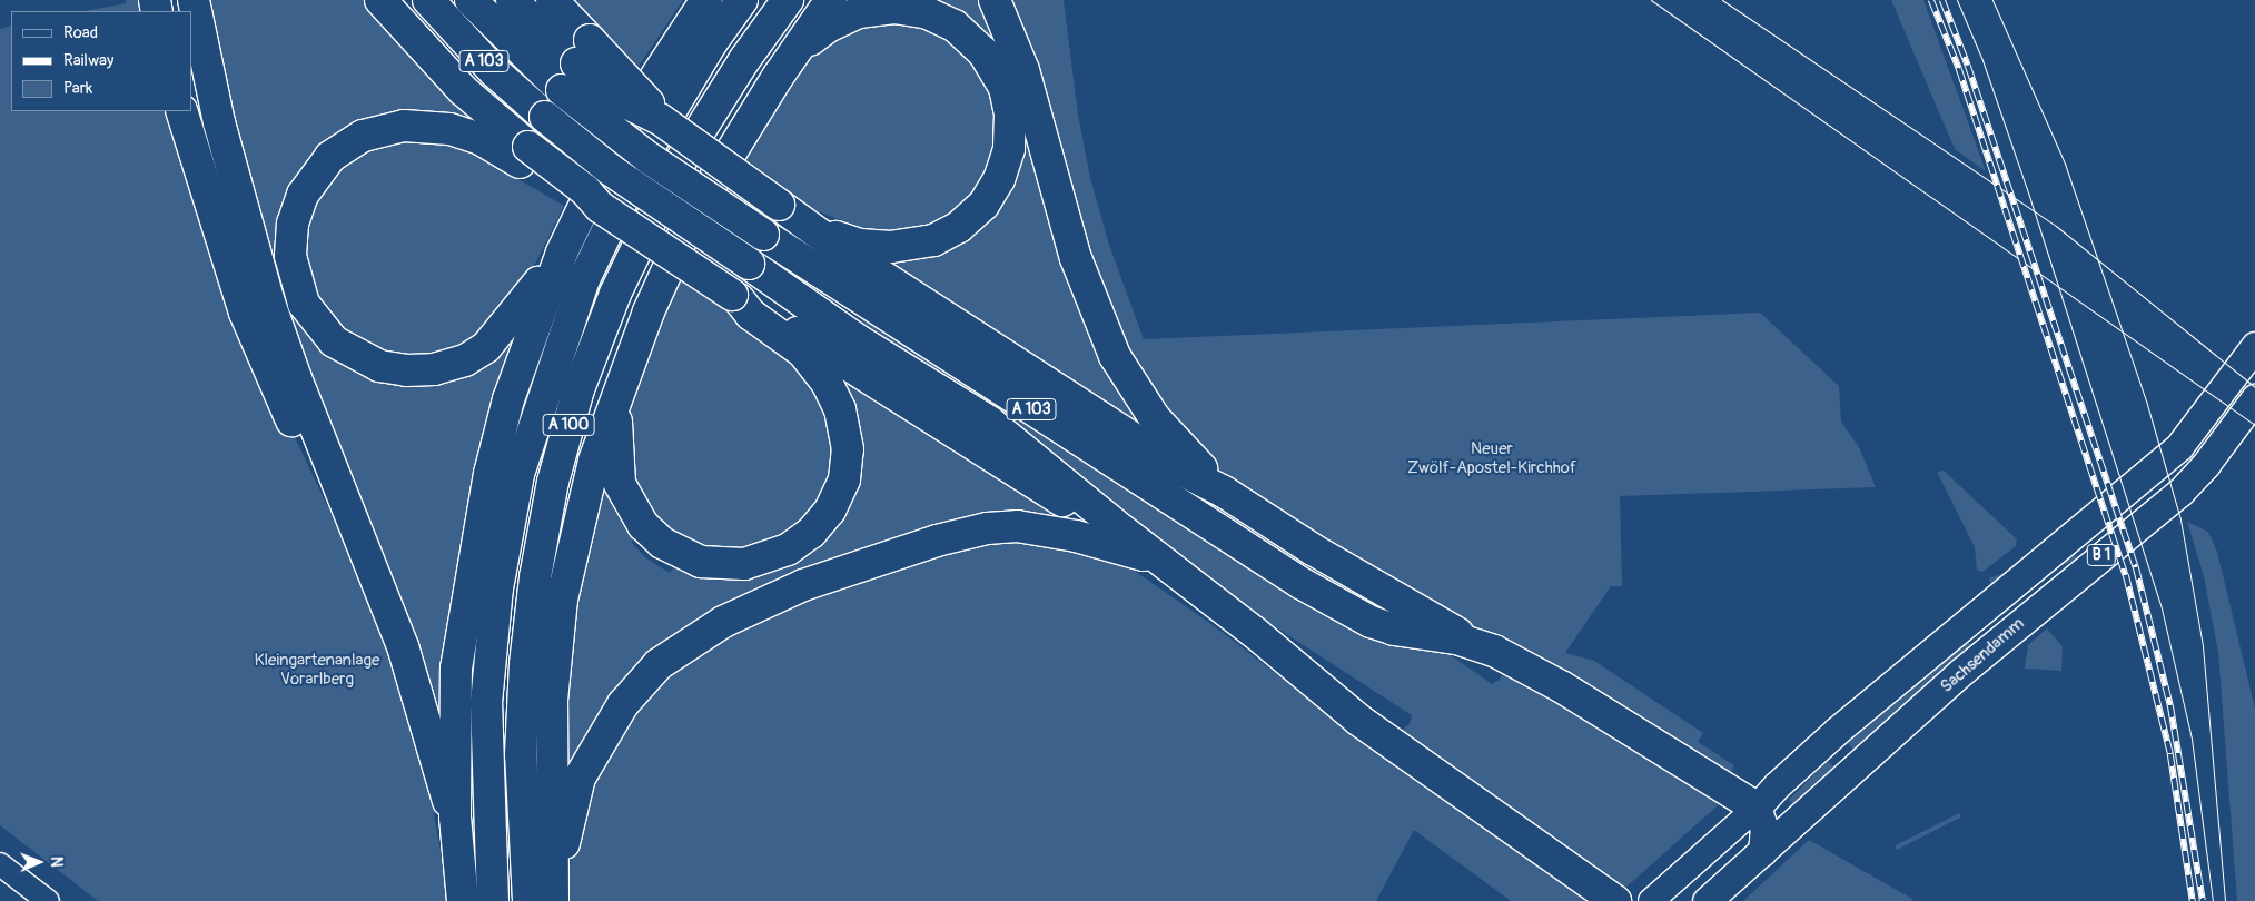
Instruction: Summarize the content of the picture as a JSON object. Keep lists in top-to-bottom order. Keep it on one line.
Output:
{"streets":{"highway":["A 103","A 100"],"main road":["B 1","Sachsendamm"]},"parks":["Neuer Zwölf-Apostel-Kirchhof","Kleingartenanlage Vorarlberg"],"legend":["Road","Railway","Park"],"north":"right"}
